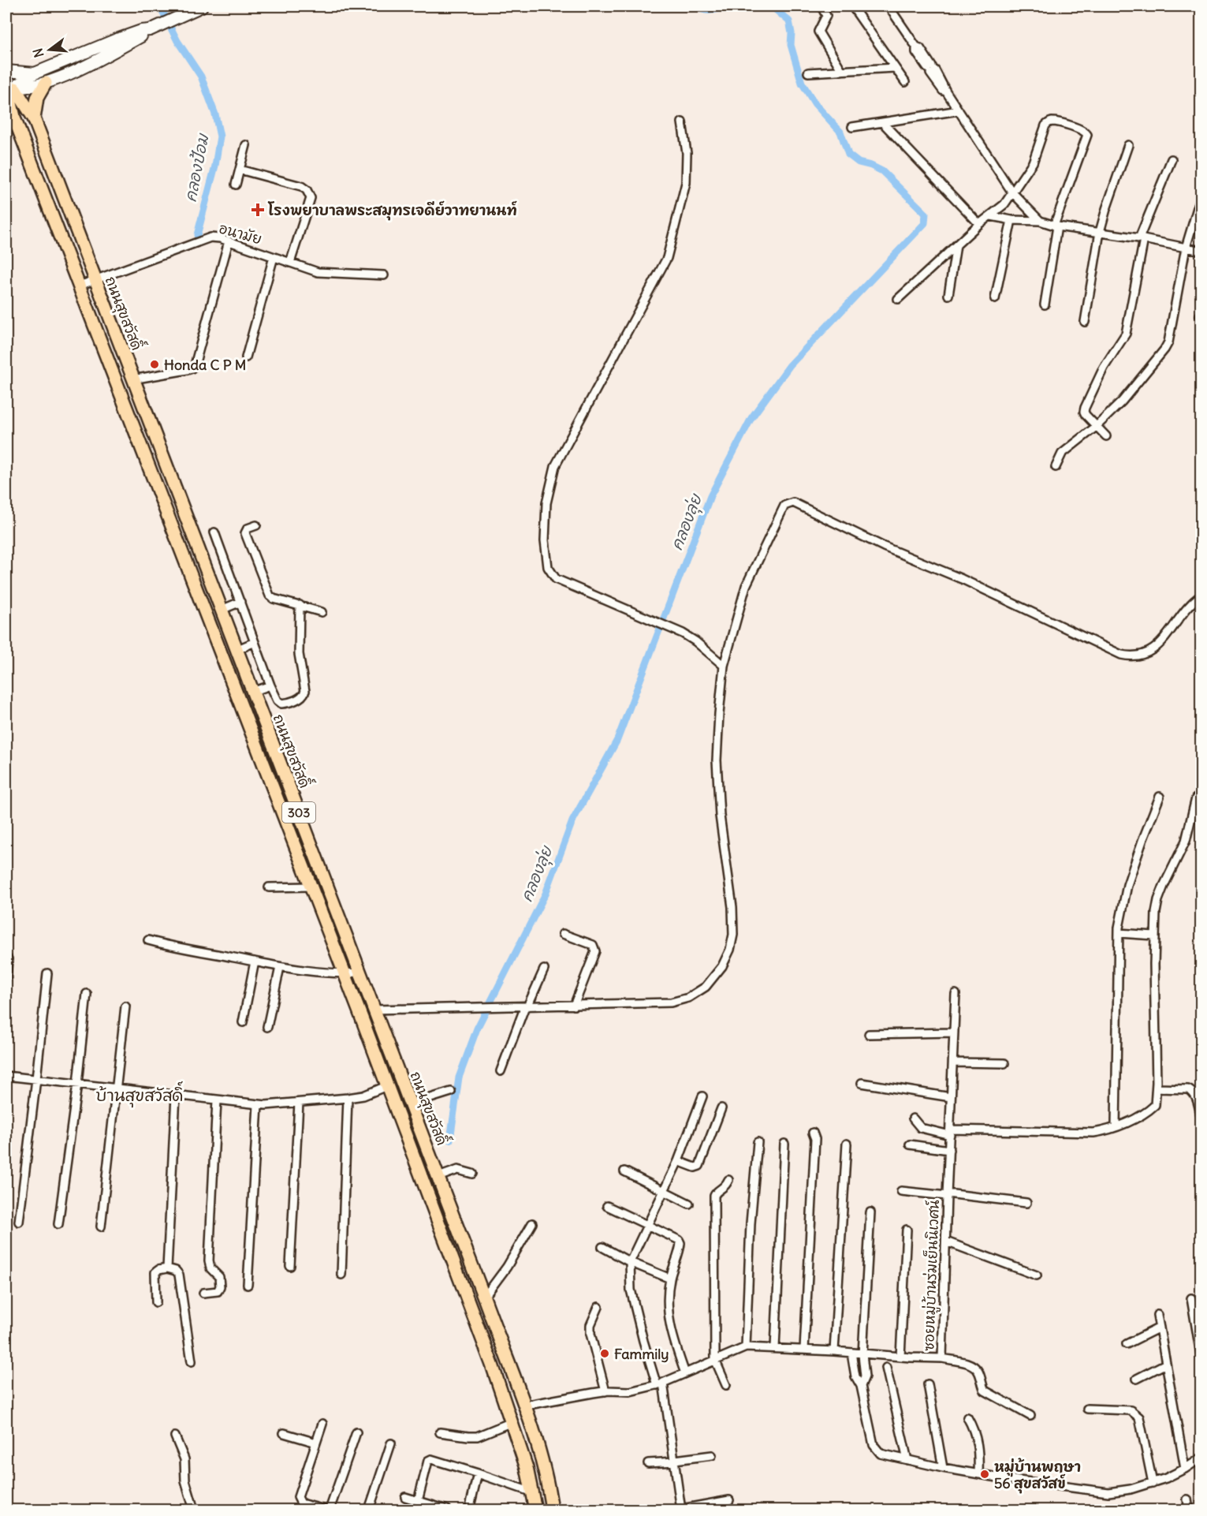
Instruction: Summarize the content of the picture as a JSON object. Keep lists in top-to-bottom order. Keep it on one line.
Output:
{"streets":{"main road":["ถนนสุขสวัสดิ์","303"],"street":["อนามัย","ซอยหมู่บ้านร่มเย็นนิเวศน์"]},"crossings":[["อนามัย","ถนนสุขสวัสดิ์"],["อนามัย","303"],["ถนนสุขสวัสดิ์","303"],["ถนนสุขสวัสดิ์","ซอยหมู่บ้านร่มเย็นนิเวศน์"]],"districts":["บ้านสุขสวัสดิ์"],"water":["คลองป้อม","คลองลุ่ย"],"places":{"health":["โรงพยาบาลพระสมุทรเจดีย์วาทยานนท์"],"other":["Honda C P M","Fammily","หมู่บ้านพฤษา 56 สุขสวัสข์"]},"north":"left"}
